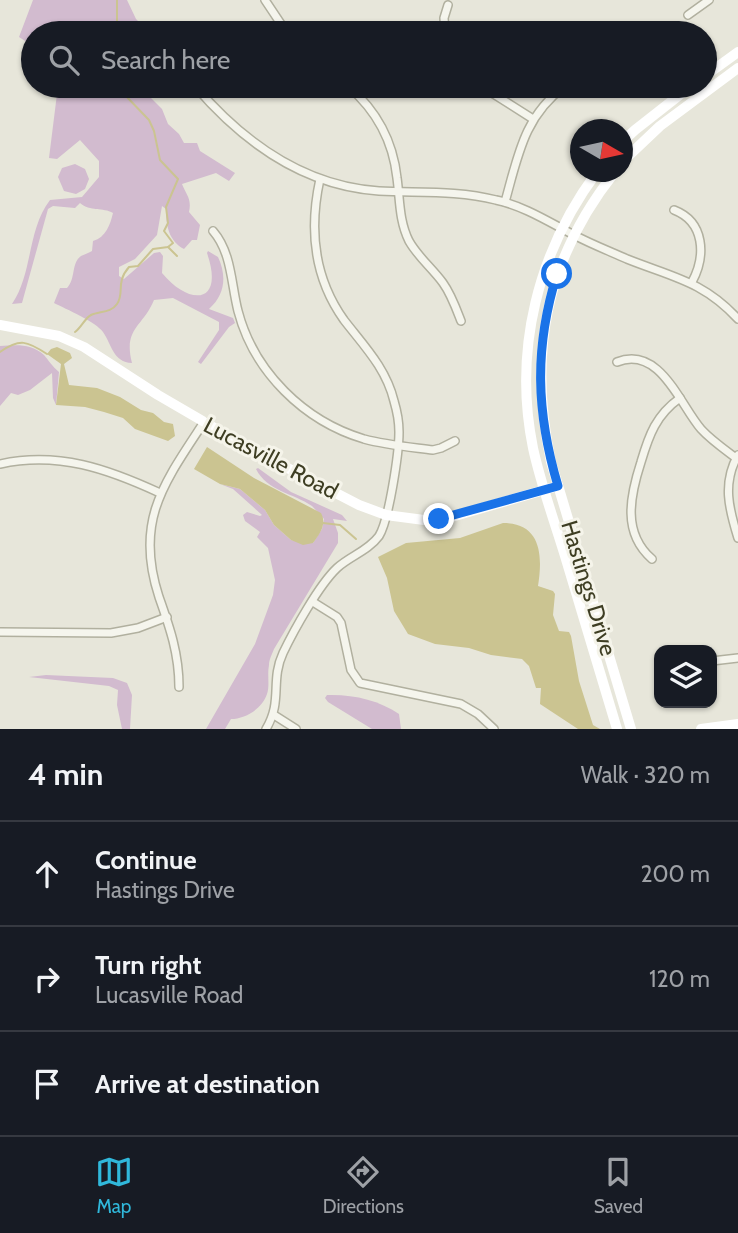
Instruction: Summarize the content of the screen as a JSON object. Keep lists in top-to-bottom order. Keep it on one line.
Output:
{"streets":{"street":["Lucasville Road","Hastings Drive"]},"crossings":[["Lucasville Road","Hastings Drive"]],"north":"right","page":{"search":"Search here","heading":["4 min","Walk · 320 m"],"list":[["Continue","Hastings Drive","200 m"],["Turn right","Lucasville Road","120 m"],"Arrive at destination"],"nav":["Map","Directions","Saved"]}}
